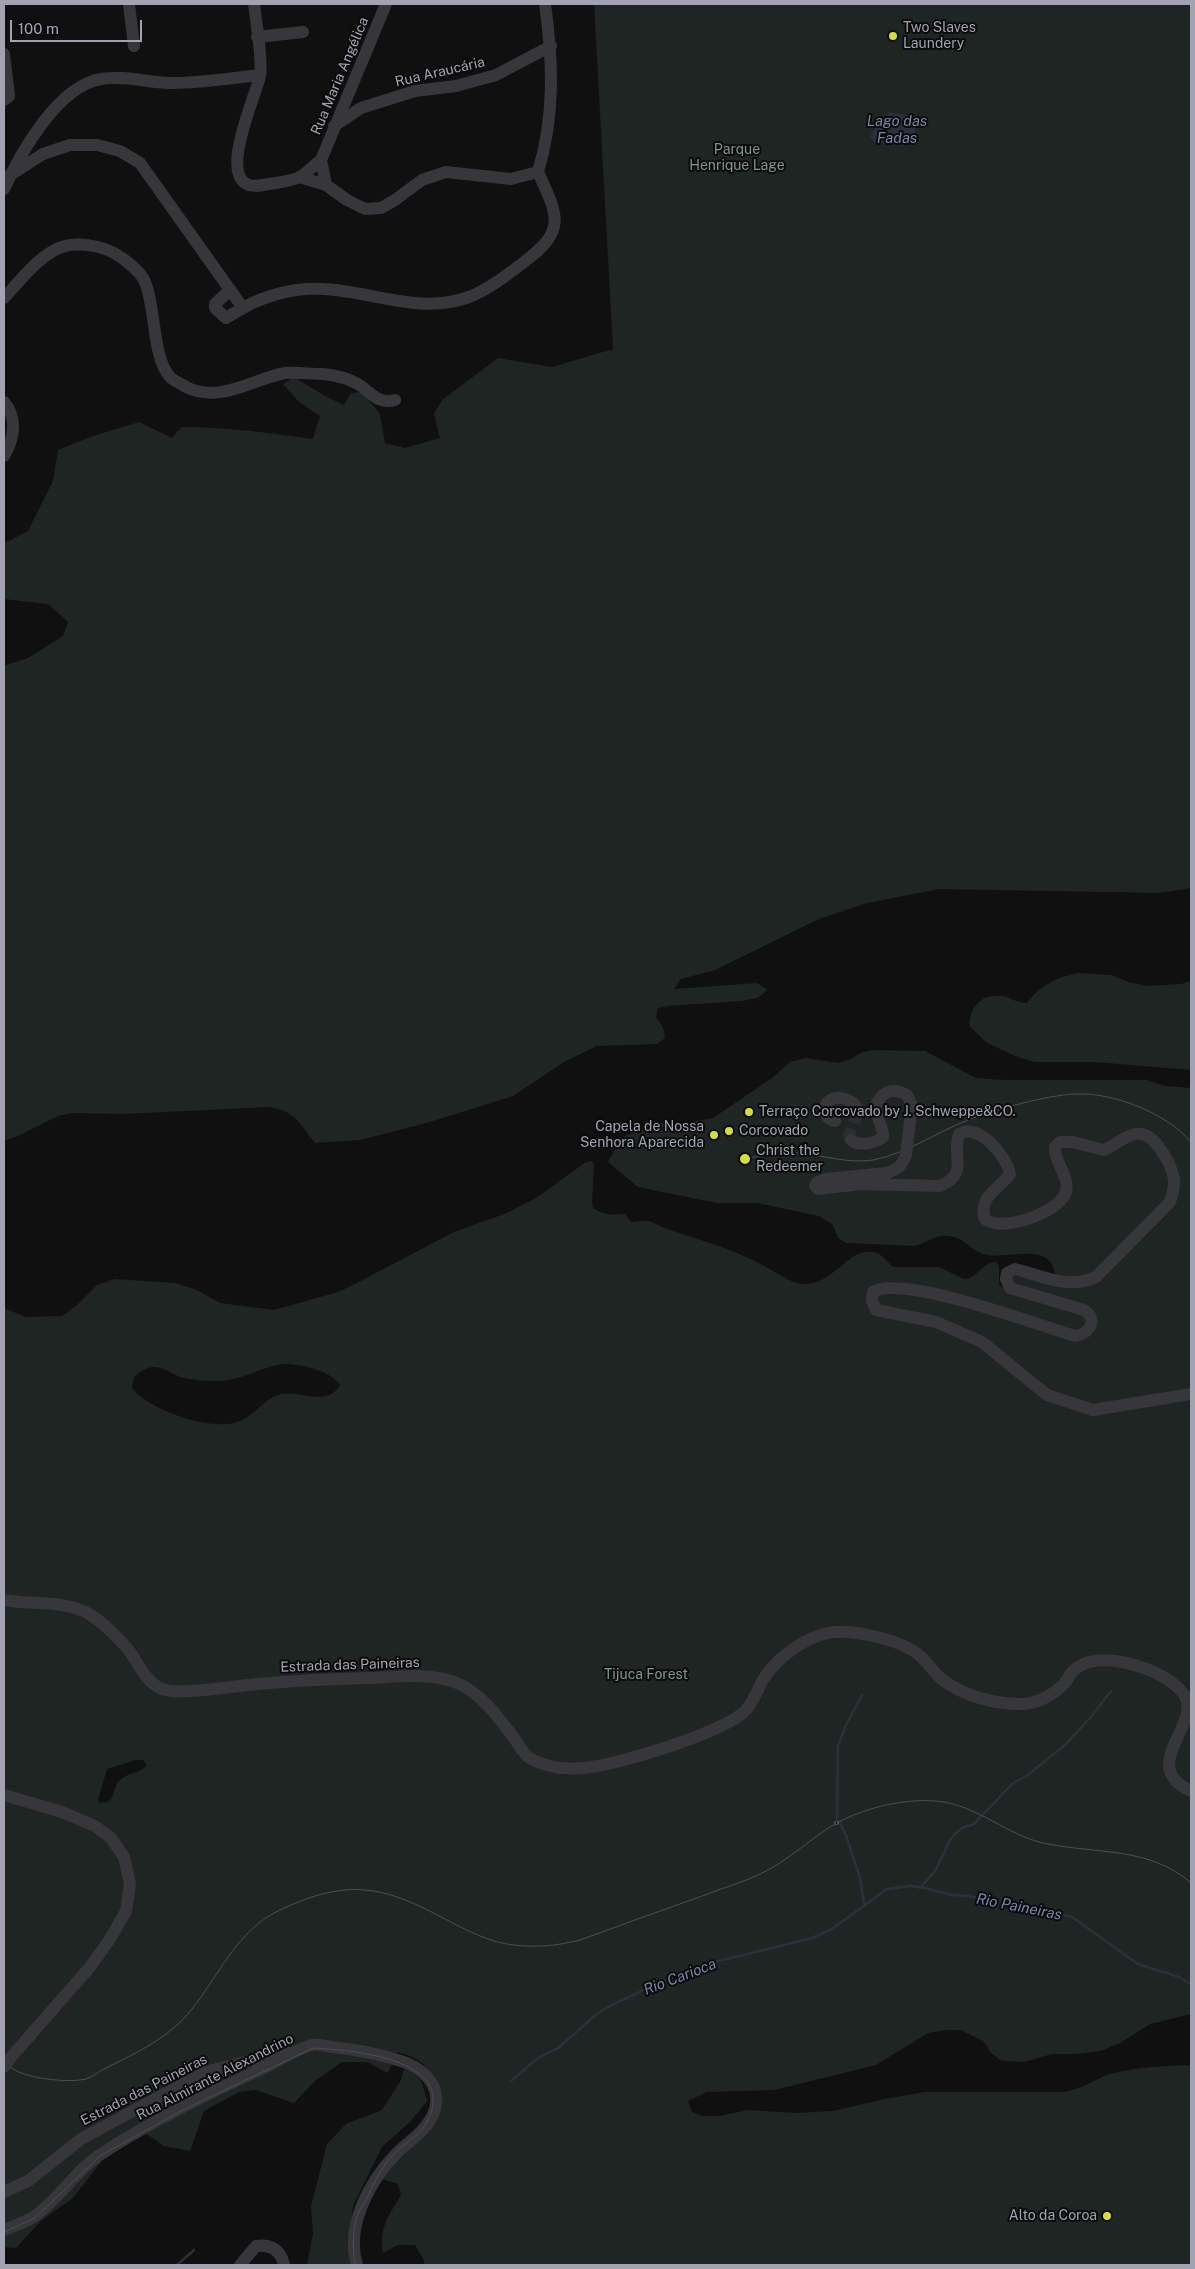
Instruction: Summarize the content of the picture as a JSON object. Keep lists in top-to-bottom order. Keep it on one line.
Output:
{"streets":{"street":["Rua Araucária","Rua Maria Angélica","Estrada das Paineiras","Rua Almirante Alexandrino"]},"crossings":[["Rua Araucária","Rua Maria Angélica"],["Estrada das Paineiras","Rua Almirante Alexandrino"]],"water":["Lago das Fadas","Rio Paineiras","Rio Carioca"],"parks":["Parque Henrique Lage","Tijuca Forest"],"places":["Two Slaves Laundery","Terraço Corcovado by J. Schweppe&CO.","Corcovado","Capela de Nossa Senhora Aparecida","Christ the Redeemer","Alto da Coroa"],"scale_bar":"100 m"}
